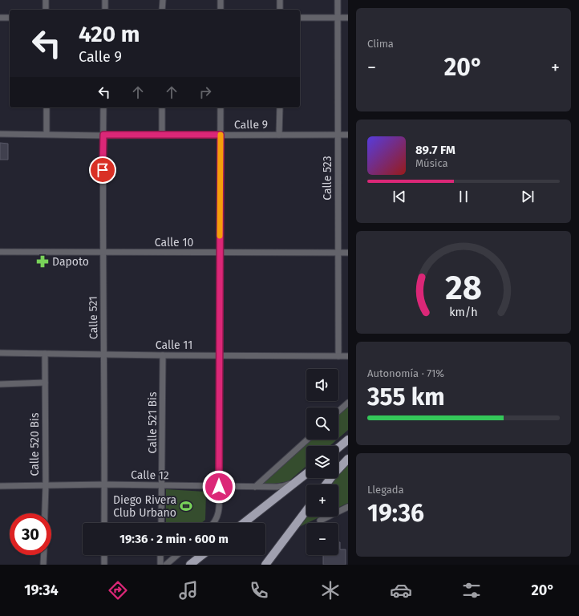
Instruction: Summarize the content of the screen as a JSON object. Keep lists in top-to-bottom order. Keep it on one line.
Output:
{"streets":{"street":["Calle 9","Calle 523","Calle 10","Calle 521","Calle 11","Calle 521 Bis","Calle 520 Bis","Calle 12"]},"crossings":[["Calle 9","Calle 523"],["Calle 9","Calle 521"],["Calle 523","Calle 10"],["Calle 523","Calle 11"],["Calle 10","Calle 521"],["Calle 521","Calle 11"],["Calle 521","Calle 12"],["Calle 11","Calle 521 Bis"],["Calle 11","Calle 520 Bis"],["Calle 521 Bis","Calle 12"],["Calle 520 Bis","Calle 12"]],"places":{"pharmacy":["Dapoto"],"sports":["Diego Rivera Club Urbano"]},"page":{"tile":["Clima",["Autonomía · 71%","355 km"],["Llegada","19:36"]],"turn":["420 m","Calle 9"],"heat":["−","20°","+"],"song":["89.7 FM","Música"],"map_buttons":["+","−"],"limit":"30","trip":"19:36 · 2 min · 600 m","tabs":["19:34","20°"],"gauge":["28","km/h"]}}
